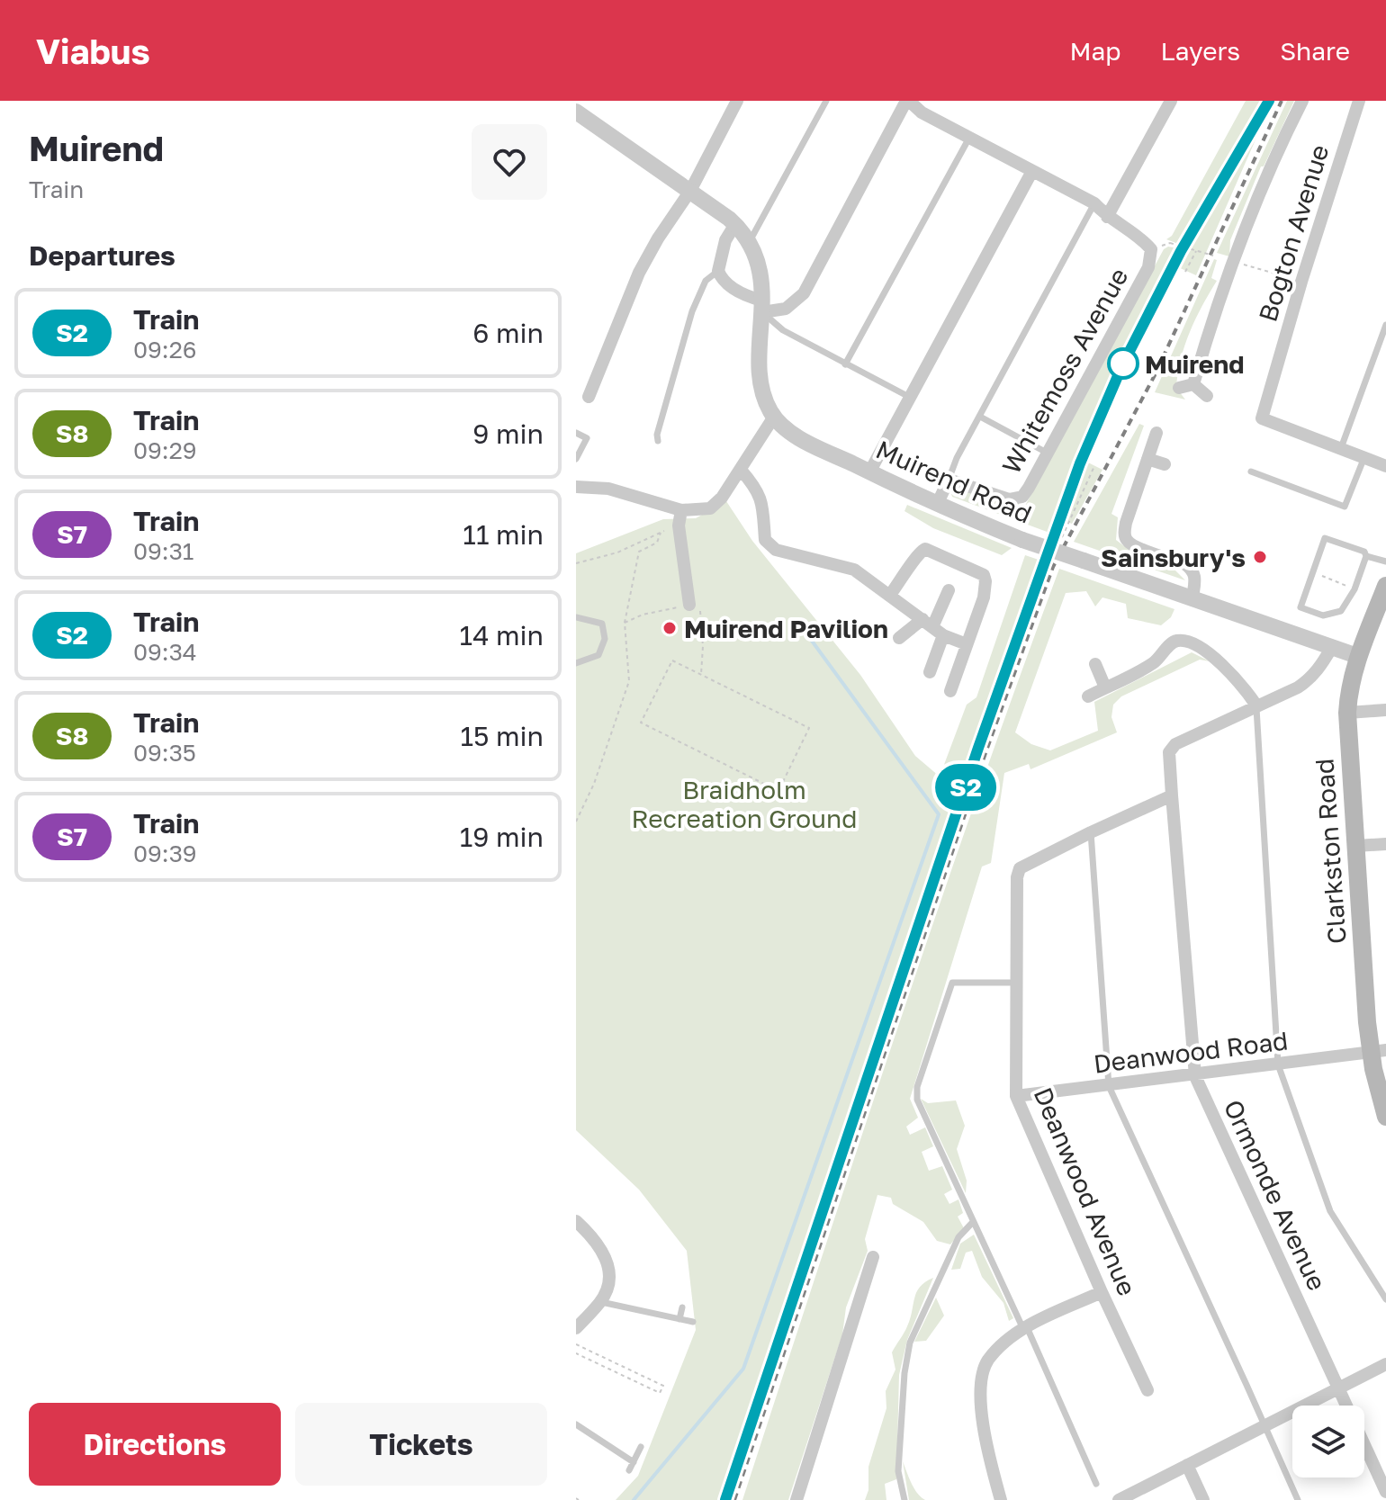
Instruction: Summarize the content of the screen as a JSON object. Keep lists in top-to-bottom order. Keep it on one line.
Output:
{"streets":{"main road":["Clarkston Road"],"street":["Bogton Avenue","Whitemoss Avenue","Muirend Road","Deanwood Road","Deanwood Avenue","Ormonde Avenue"]},"crossings":[["Muirend Road","Clarkston Road"],["Muirend Road","Ormonde Avenue"],["Clarkston Road","Deanwood Road"],["Deanwood Road","Deanwood Avenue"],["Deanwood Road","Ormonde Avenue"],["Deanwood Avenue","Ormonde Avenue"]],"parks":["Braidholm Recreation Ground"],"places":["Muirend","Sainsbury's","Muirend Pavilion"],"page":{"header":"Viabus","nav":["Map","Layers","Share"],"heading":[["Muirend","Train"],"Departures"],"on_map":"S2","list":[{"mark":"S2","name":"Train","note":"09:26","value":"6 min"},{"mark":"S8","name":"Train","note":"09:29","value":"9 min"},{"mark":"S7","name":"Train","note":"09:31","value":"11 min"},{"mark":"S2","name":"Train","note":"09:34","value":"14 min"},{"mark":"S8","name":"Train","note":"09:35","value":"15 min"},{"mark":"S7","name":"Train","note":"09:39","value":"19 min"}],"buttons":["Directions","Tickets"]}}
